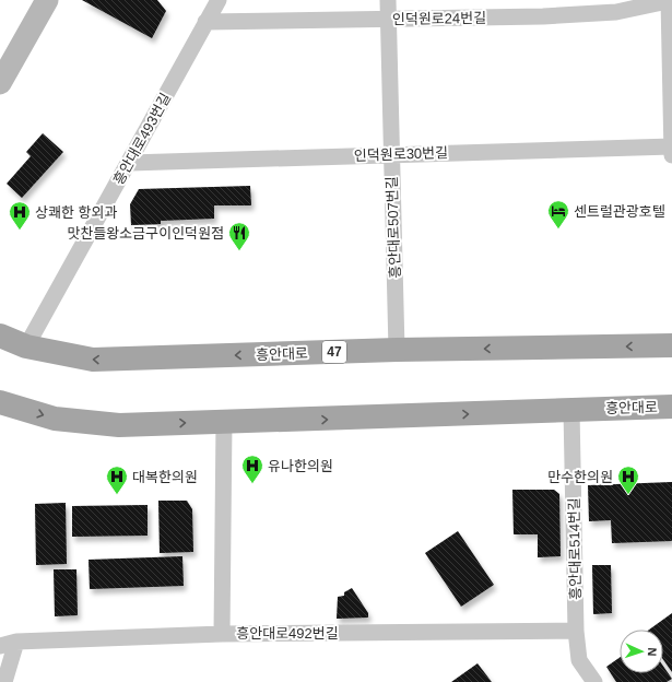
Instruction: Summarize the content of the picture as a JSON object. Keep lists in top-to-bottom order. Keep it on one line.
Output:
{"streets":{"main road":["47","흥안대로"],"street":["인덕원로24번길","흥안대로493번길","인덕원로30번길","흥안대로507번길","흥안대로514번길","흥안대로492번길"]},"crossings":[["인덕원로24번길","흥안대로493번길"],["인덕원로24번길","흥안대로507번길"],["흥안대로493번길","인덕원로30번길"],["흥안대로493번길","흥안대로"],["인덕원로30번길","흥안대로507번길"],["흥안대로507번길","흥안대로"],["흥안대로","흥안대로514번길"],["흥안대로514번길","흥안대로492번길"]],"places":{"hotel":["센트럴관광호텔"],"hospital":["상쾌한 항외과","유나한의원","대복한의원","만수한의원"],"restaurant":["맛찬들왕소금구이인덕원점"]},"north":"right"}
